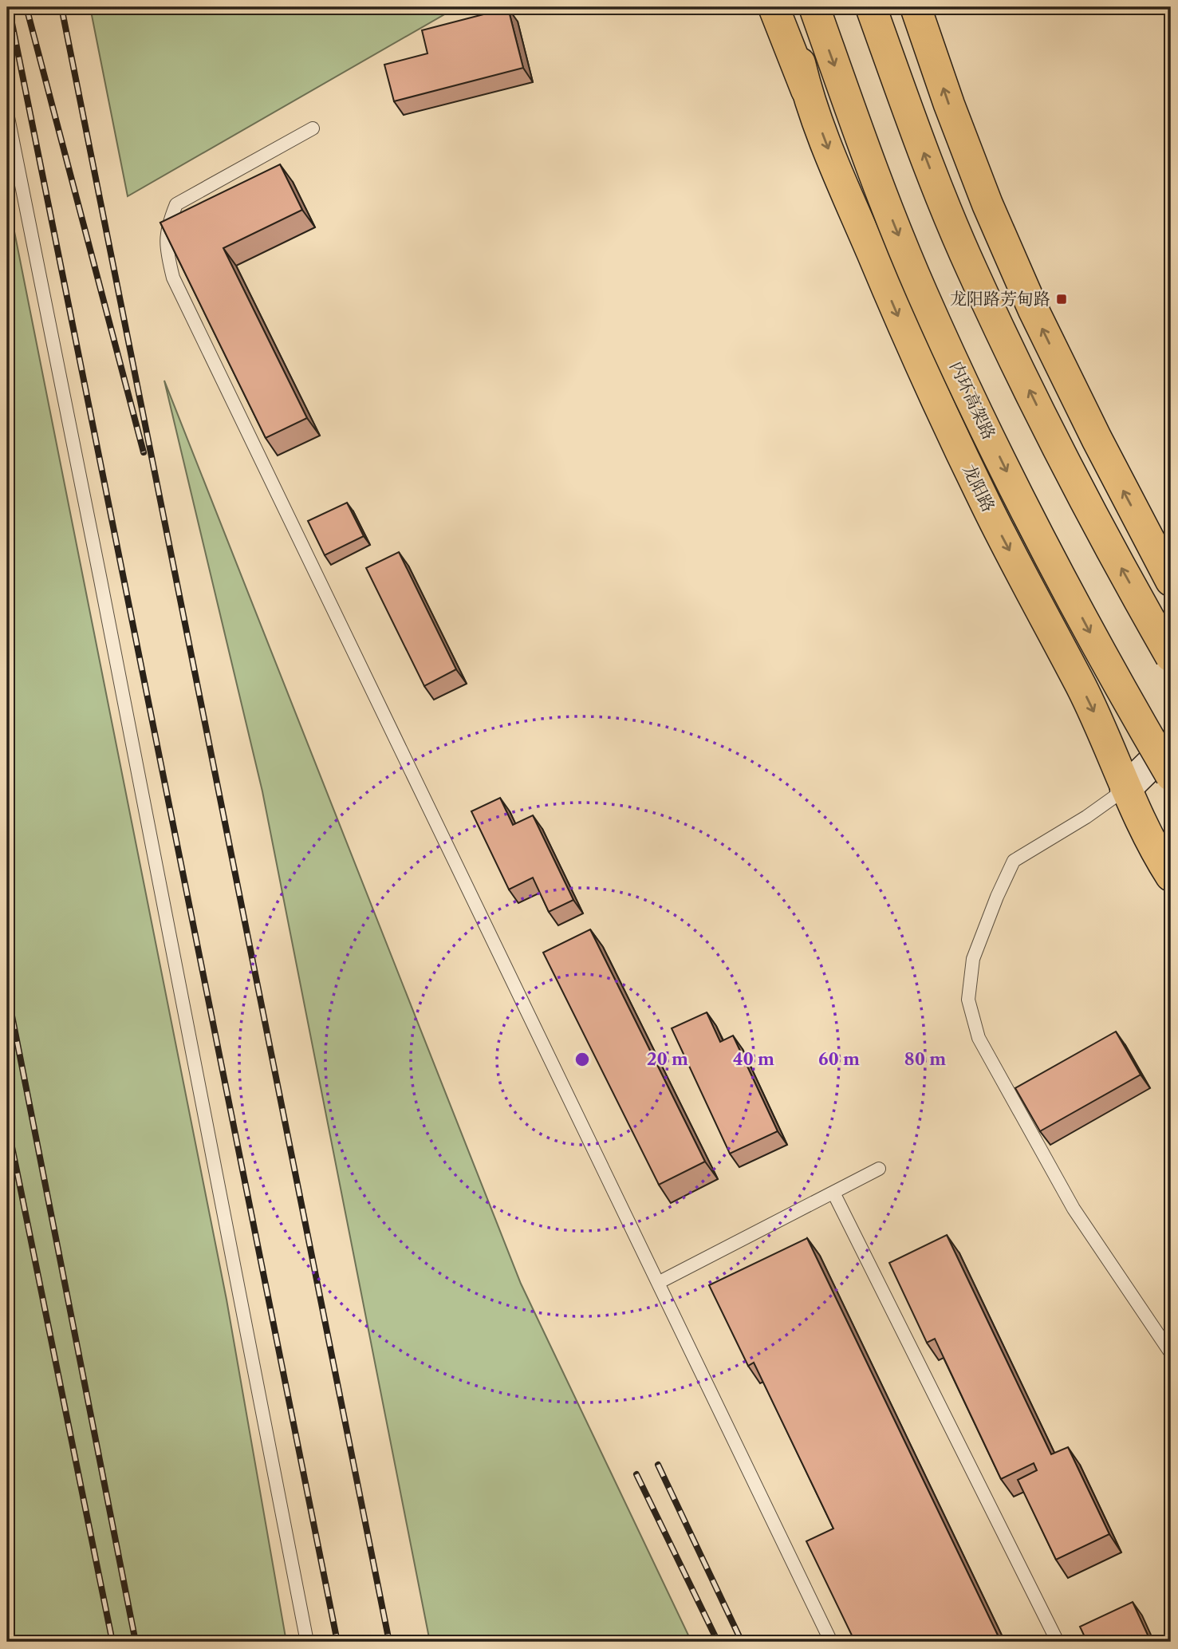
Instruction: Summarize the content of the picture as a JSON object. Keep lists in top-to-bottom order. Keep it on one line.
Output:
{"streets":{"main road":["内环高架路","龙阳路"]},"places":{"transit":["龙阳路芳甸路"]},"rings":["20 m","40 m","60 m","80 m"]}
